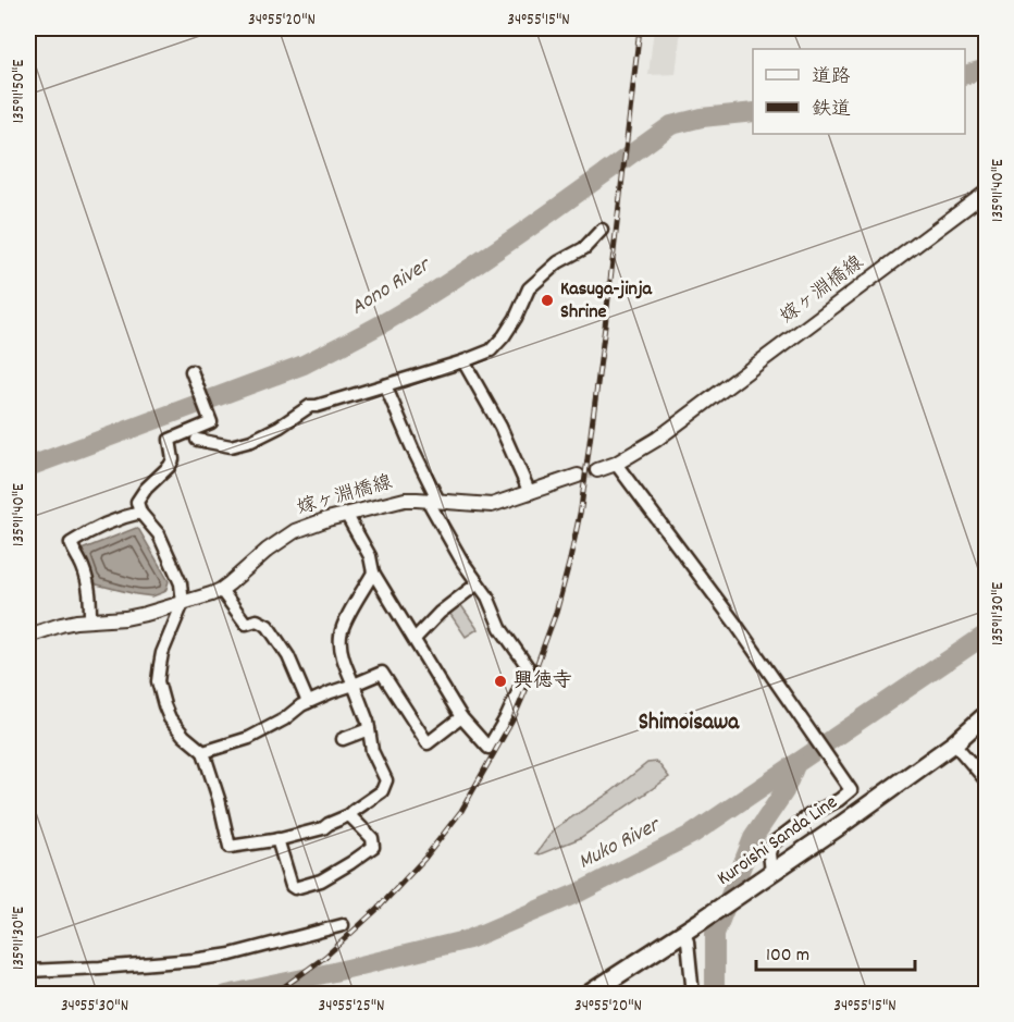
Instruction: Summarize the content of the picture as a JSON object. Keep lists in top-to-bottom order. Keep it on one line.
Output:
{"streets":{"main road":["Kuroishi Sanda Line"],"street":["嫁ヶ淵橋線"]},"districts":["Shimoisawa"],"water":["Aono River","Muko River"],"places":["Kasuga-jinja Shrine","興徳寺"],"legend":["道路","鉄道"],"scale_bar":"100 m","coordinates":["34°55'20\"N","34°55'15\"N","135°11'50\"E","135°11'40\"E","135°11'30\"E","34°55'30\"N","34°55'25\"N"]}
